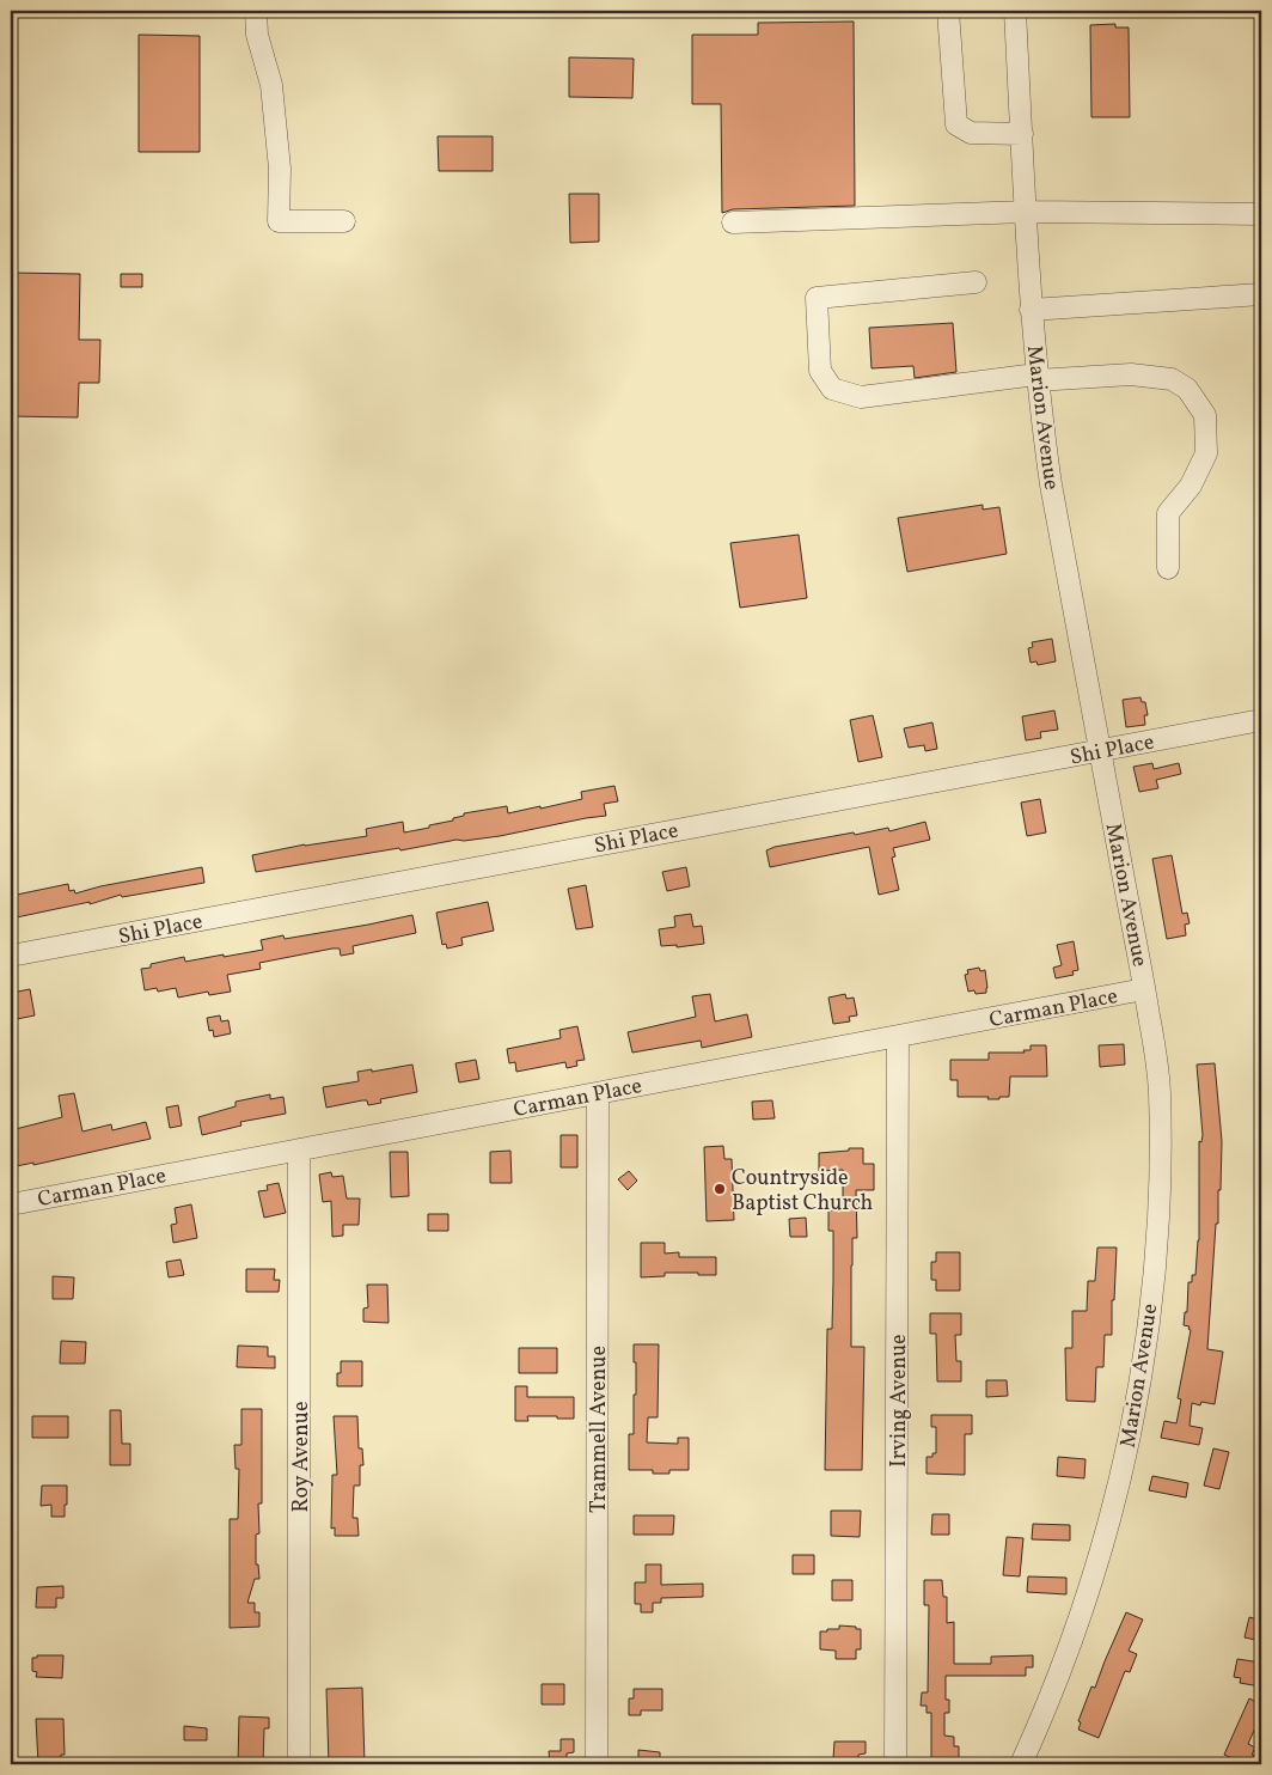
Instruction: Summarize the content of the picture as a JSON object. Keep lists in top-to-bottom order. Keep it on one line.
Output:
{"streets":{"street":["Marion Avenue","Shi Place","Carman Place","Irving Avenue","Trammell Avenue","Roy Avenue"]},"crossings":[["Marion Avenue","Shi Place"],["Marion Avenue","Carman Place"],["Carman Place","Irving Avenue"],["Carman Place","Trammell Avenue"],["Carman Place","Roy Avenue"]],"places":["Countryside Baptist Church"]}
